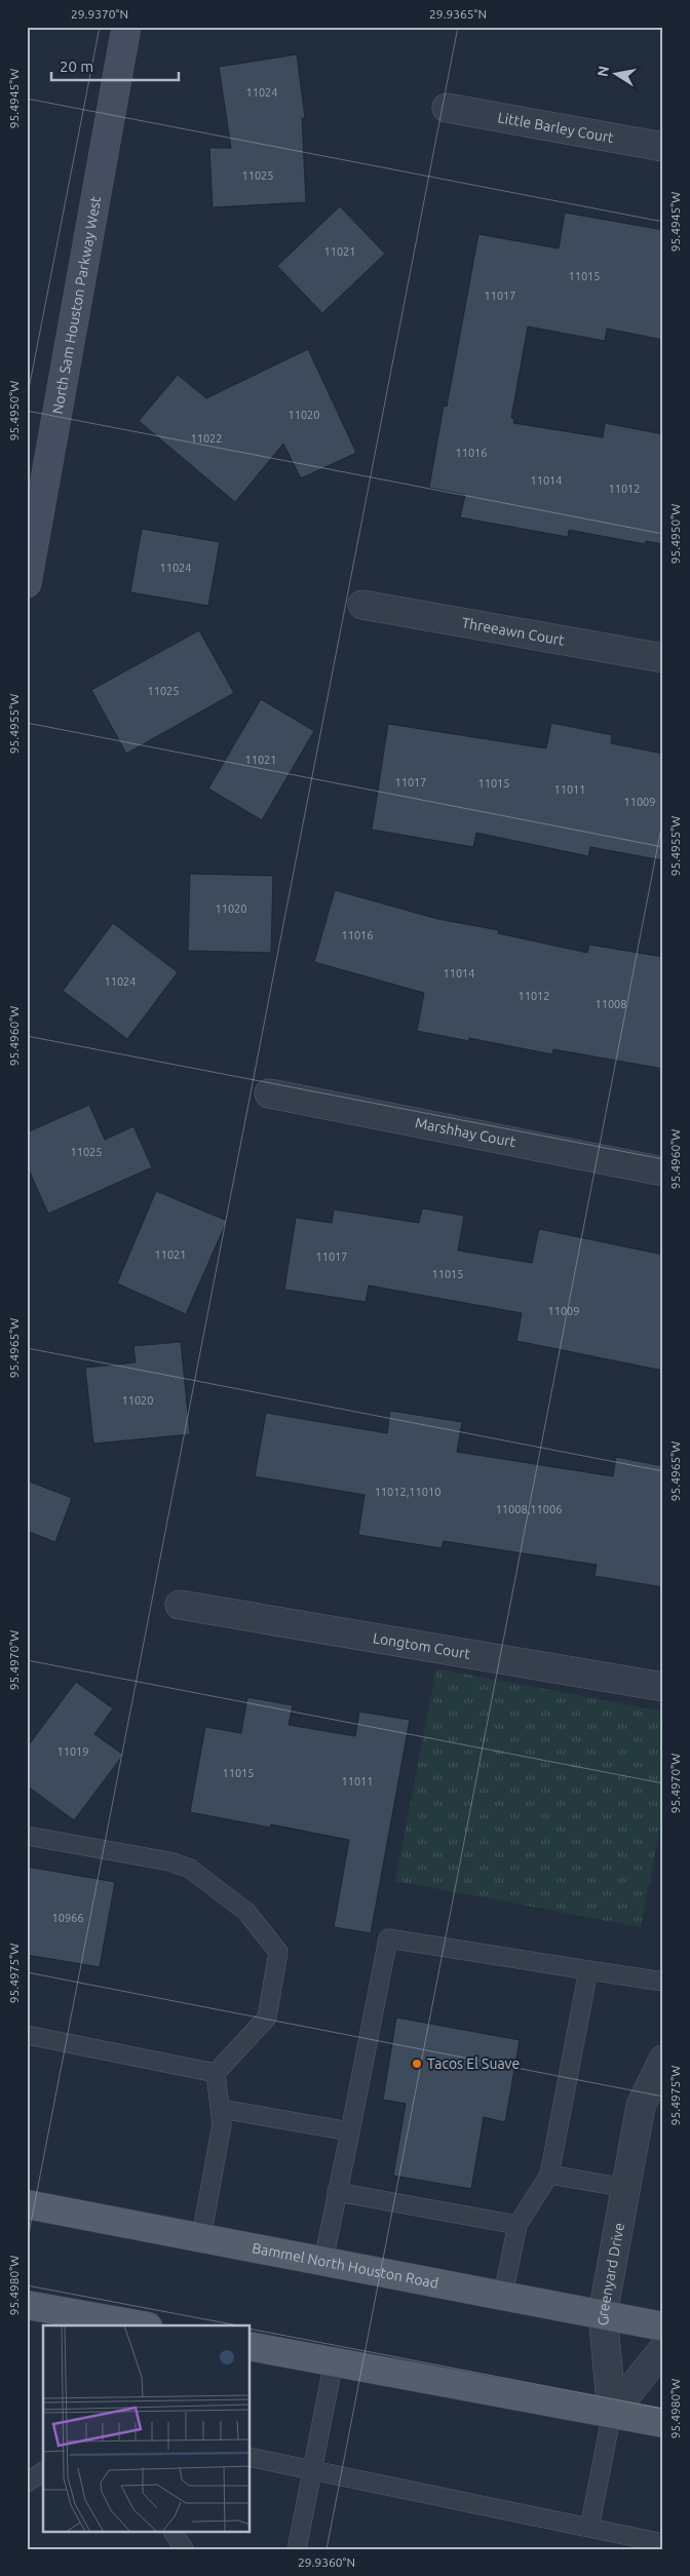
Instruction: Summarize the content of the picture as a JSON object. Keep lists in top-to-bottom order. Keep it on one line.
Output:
{"streets":{"main road":["North Sam Houston Parkway West","Bammel North Houston Road"],"street":["Little Barley Court","Threeawn Court","Marshhay Court","Longtom Court","Greenyard Drive"]},"crossings":[["Bammel North Houston Road","Greenyard Drive"]],"places":["Tacos El Suave"],"house_numbers":["11024","11025","11021","11015","11017","11020","11022","11016","11014","11012","11024","11025","11021","11017","11015","11011","11009","11020","11016","11014","11024","11012","11008","11025","11021","11017","11015","11009","11020","11012,11010","11008,11006","11019","11015","11011","10966"],"scale_bar":"20 m","north":"left","coordinates":["29.9370°N","29.9365°N","95.4945°W","95.4950°W","95.4955°W","95.4960°W","95.4965°W","95.4970°W","95.4975°W","95.4980°W","29.9360°N"]}
